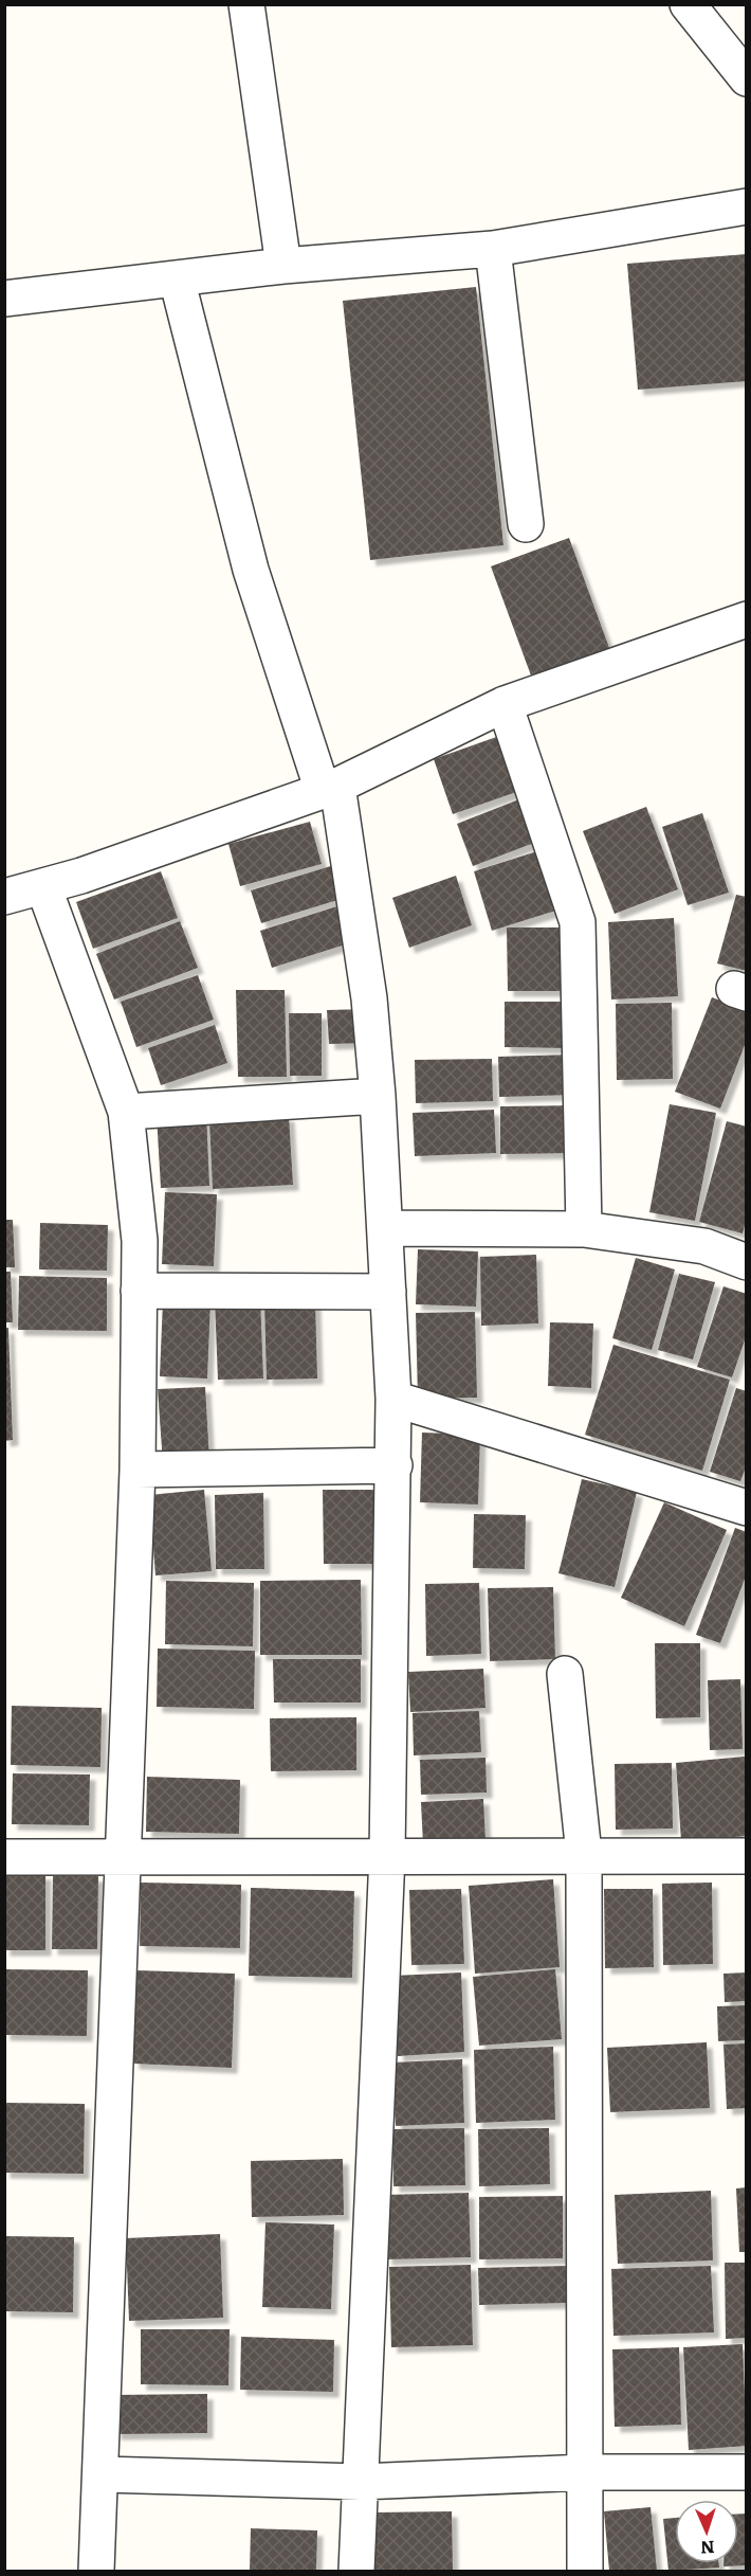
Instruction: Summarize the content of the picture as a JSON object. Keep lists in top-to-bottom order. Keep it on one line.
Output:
{"north":"bottom"}
